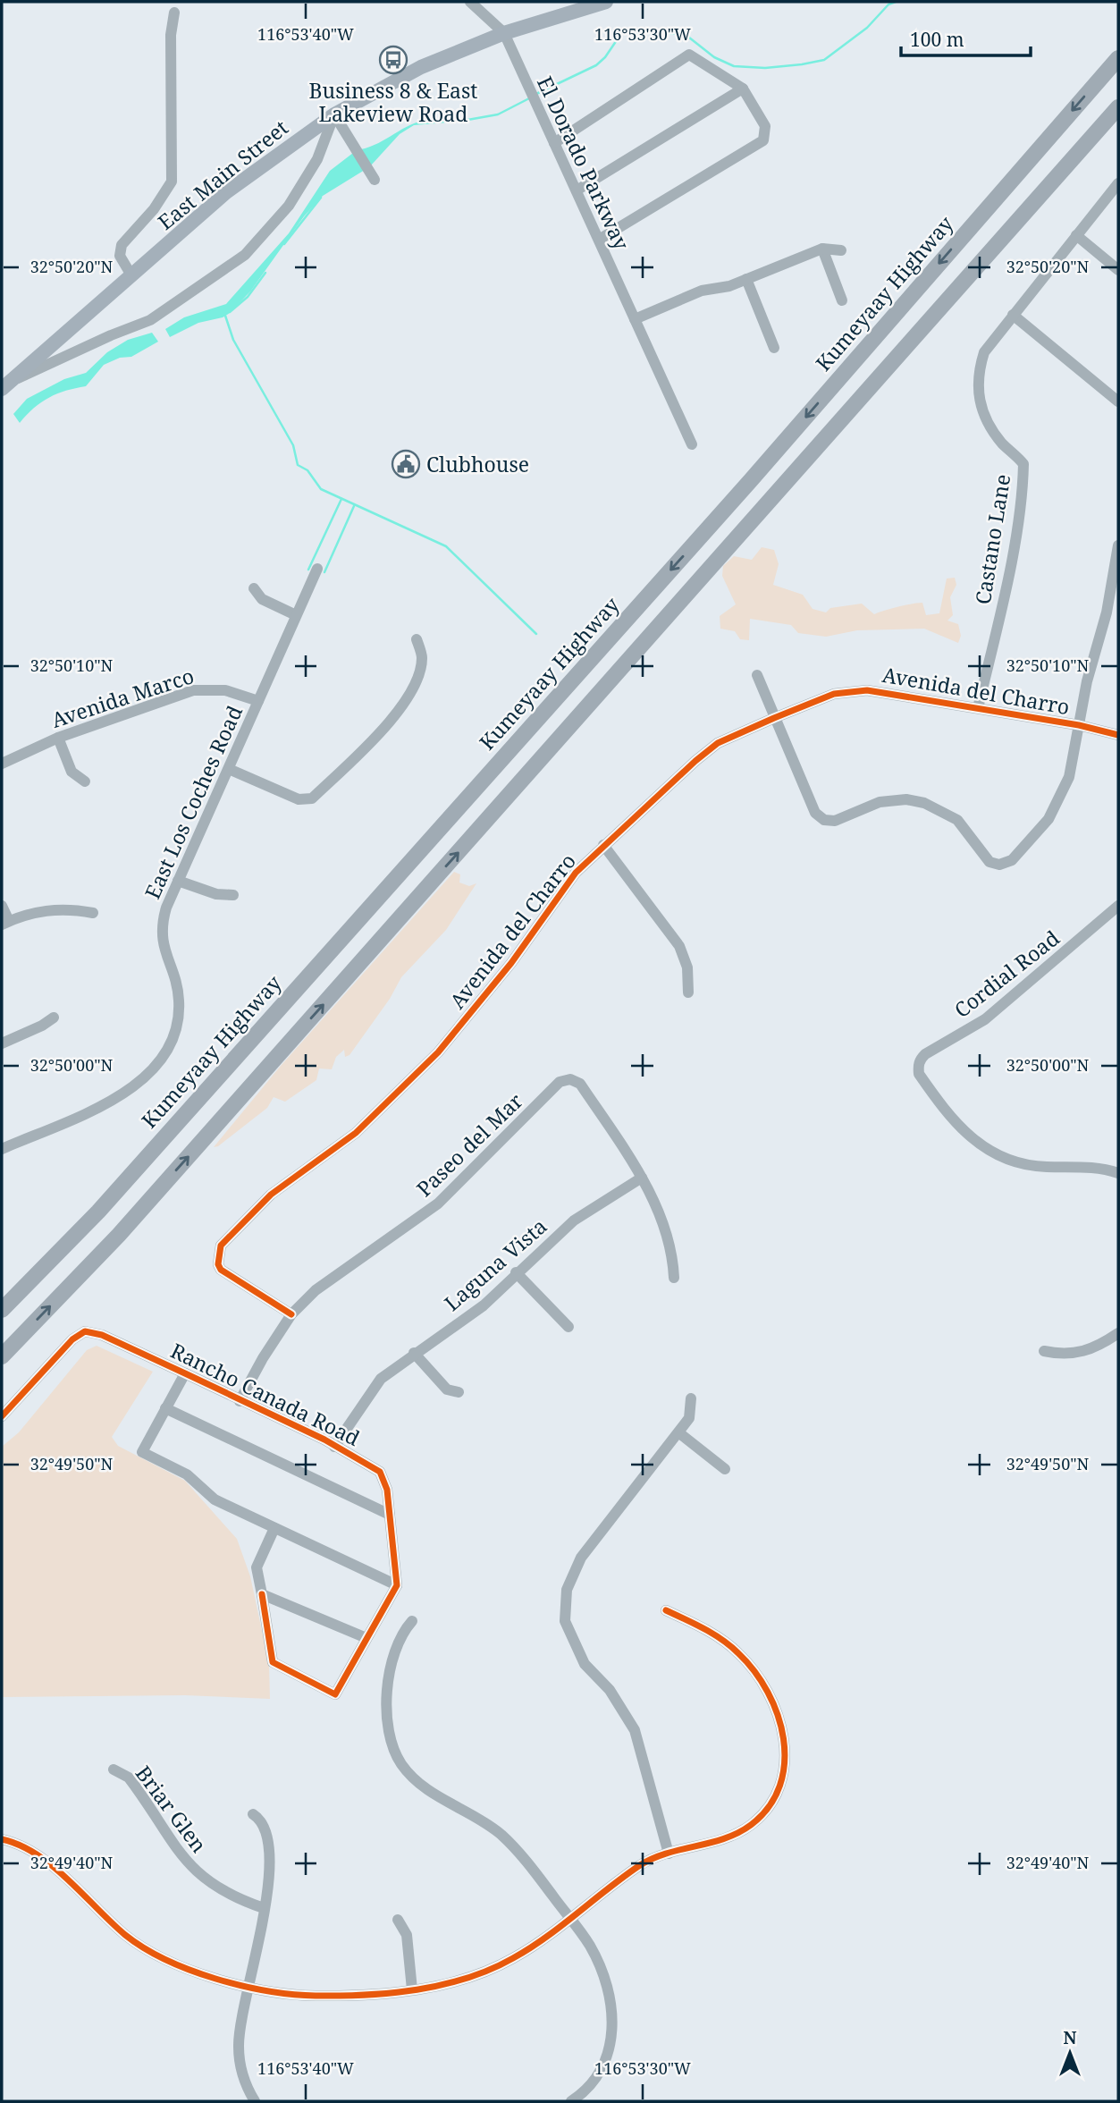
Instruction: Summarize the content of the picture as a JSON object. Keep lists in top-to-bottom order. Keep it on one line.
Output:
{"streets":{"highway":["Kumeyaay Highway"],"main road":["East Main Street"],"street":["El Dorado Parkway","Castano Lane","Avenida del Charro","Avenida Marco","East Los Coches Road","Cordial Road","Paseo del Mar","Laguna Vista","Rancho Canada Road","Briar Glen"]},"crossings":[["El Dorado Parkway","East Main Street"],["Castano Lane","Avenida del Charro"],["Avenida del Charro","Paseo del Mar"],["Avenida Marco","East Los Coches Road"],["Paseo del Mar","Laguna Vista"],["Paseo del Mar","Rancho Canada Road"],["Laguna Vista","Rancho Canada Road"]],"places":{"bus stop":["Business 8 & East Lakeview Road"],"public building":["Clubhouse"]},"scale_bar":"100 m","north":"top","coordinates":["116°53'40\"W","116°53'30\"W","32°50'20\"N","32°50'10\"N","32°50'00\"N","32°49'50\"N","32°49'40\"N"]}
